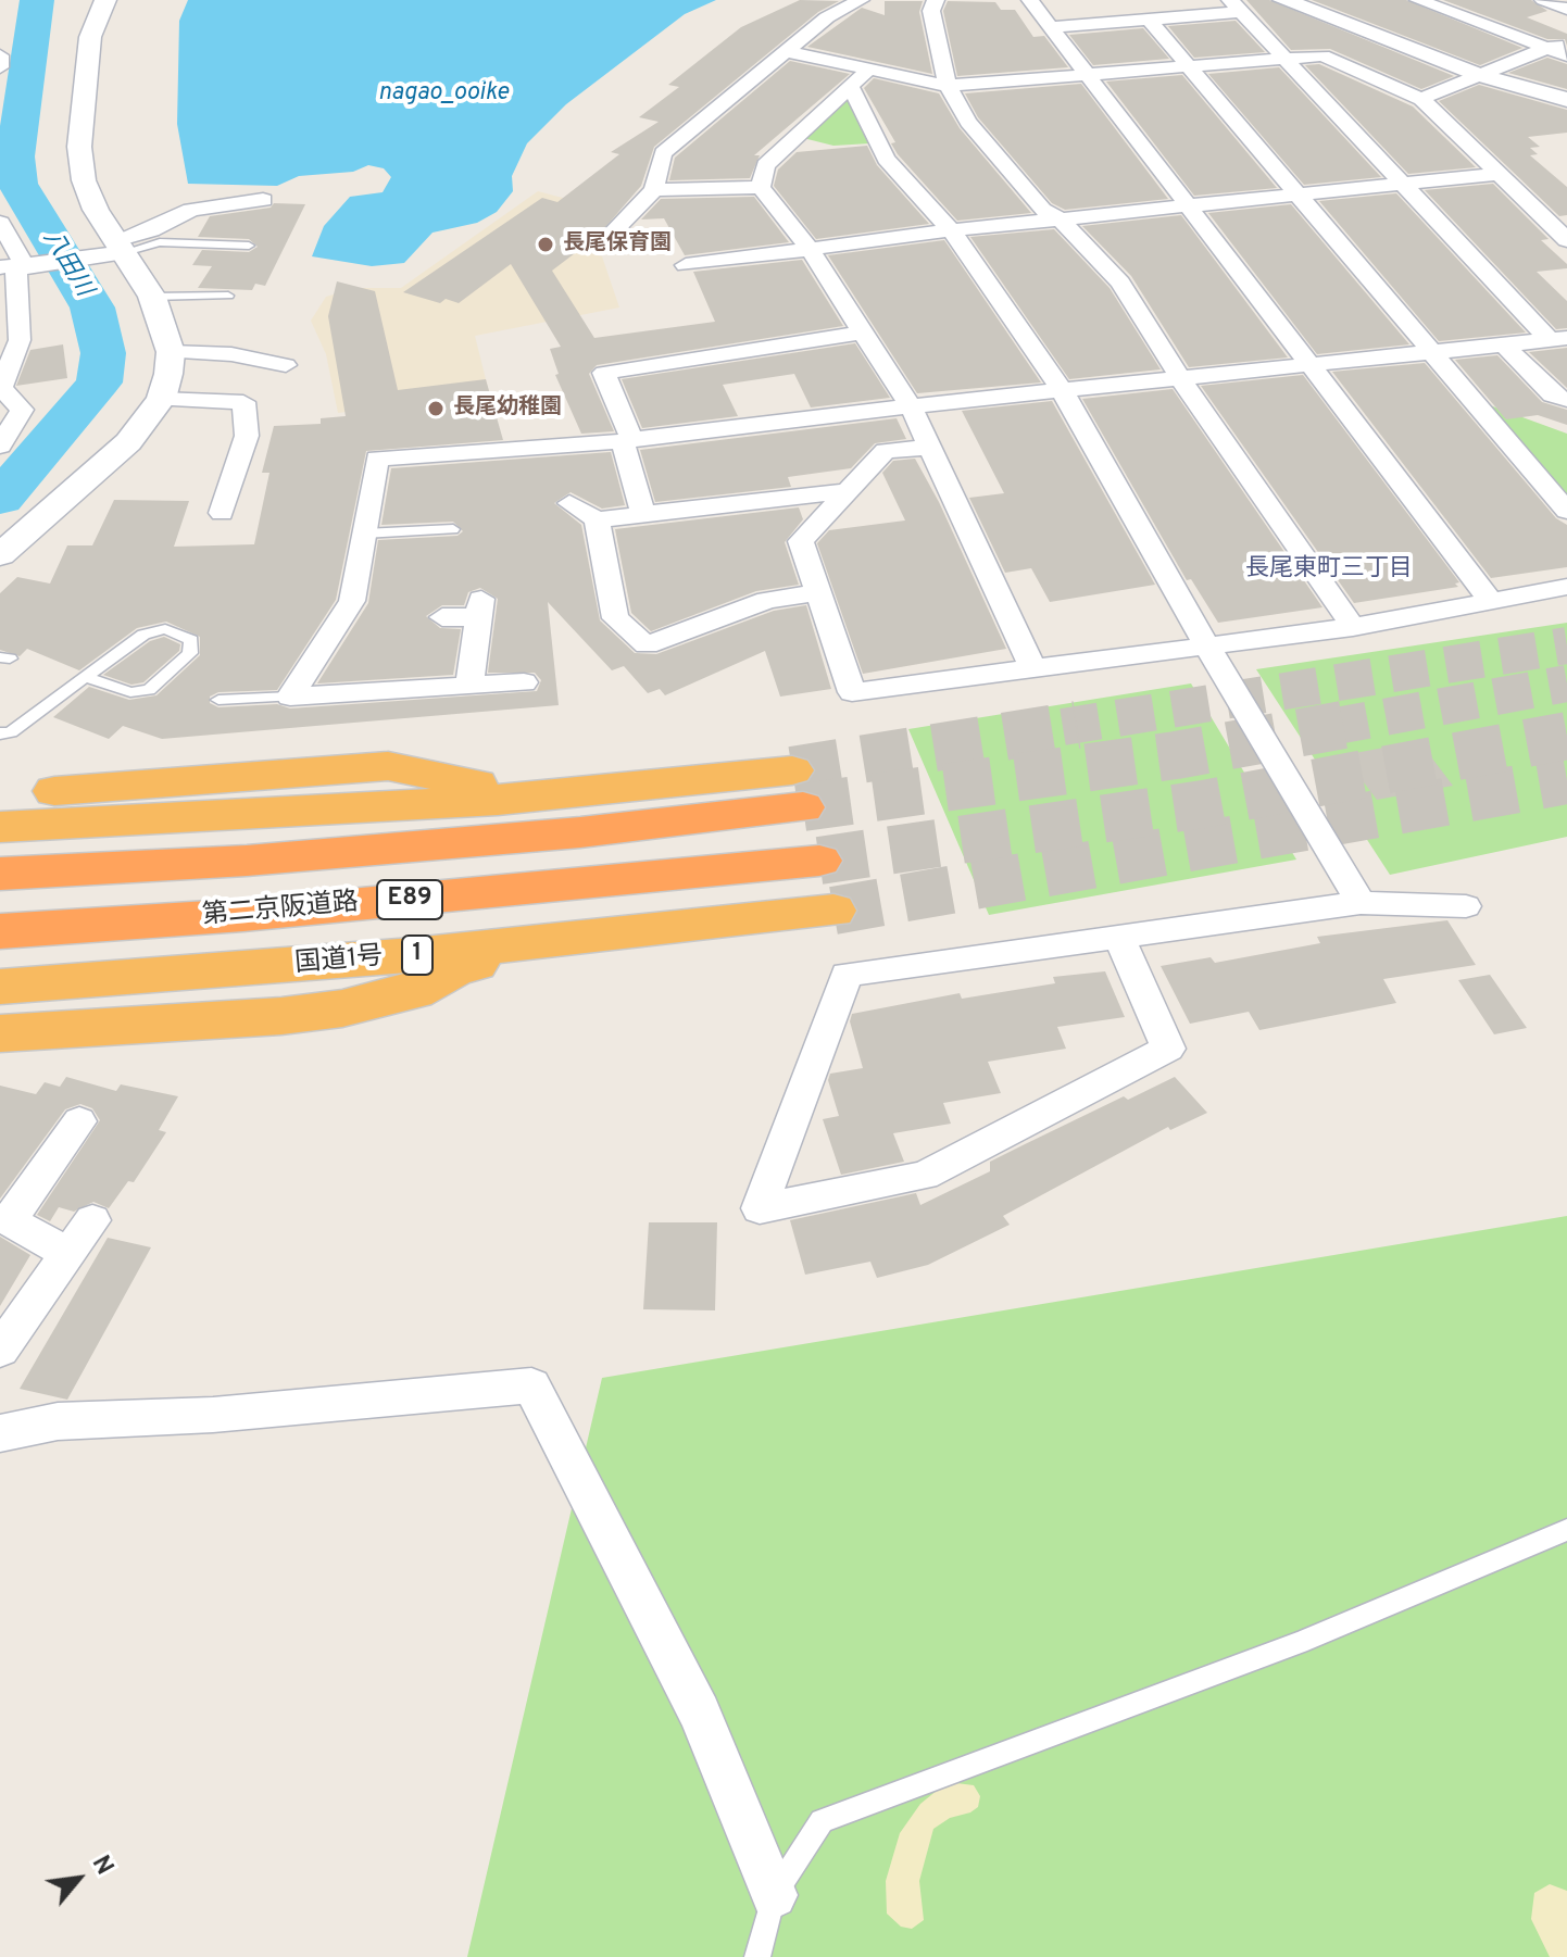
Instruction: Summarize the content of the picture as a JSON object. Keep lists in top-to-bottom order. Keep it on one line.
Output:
{"streets":{"highway":["E89","第二京阪道路","1","国道1号"]},"districts":["長尾東町三丁目"],"water":["nagao_ooike","八田川"],"places":["長尾保育園","長尾幼稚園"],"north":"top right"}
